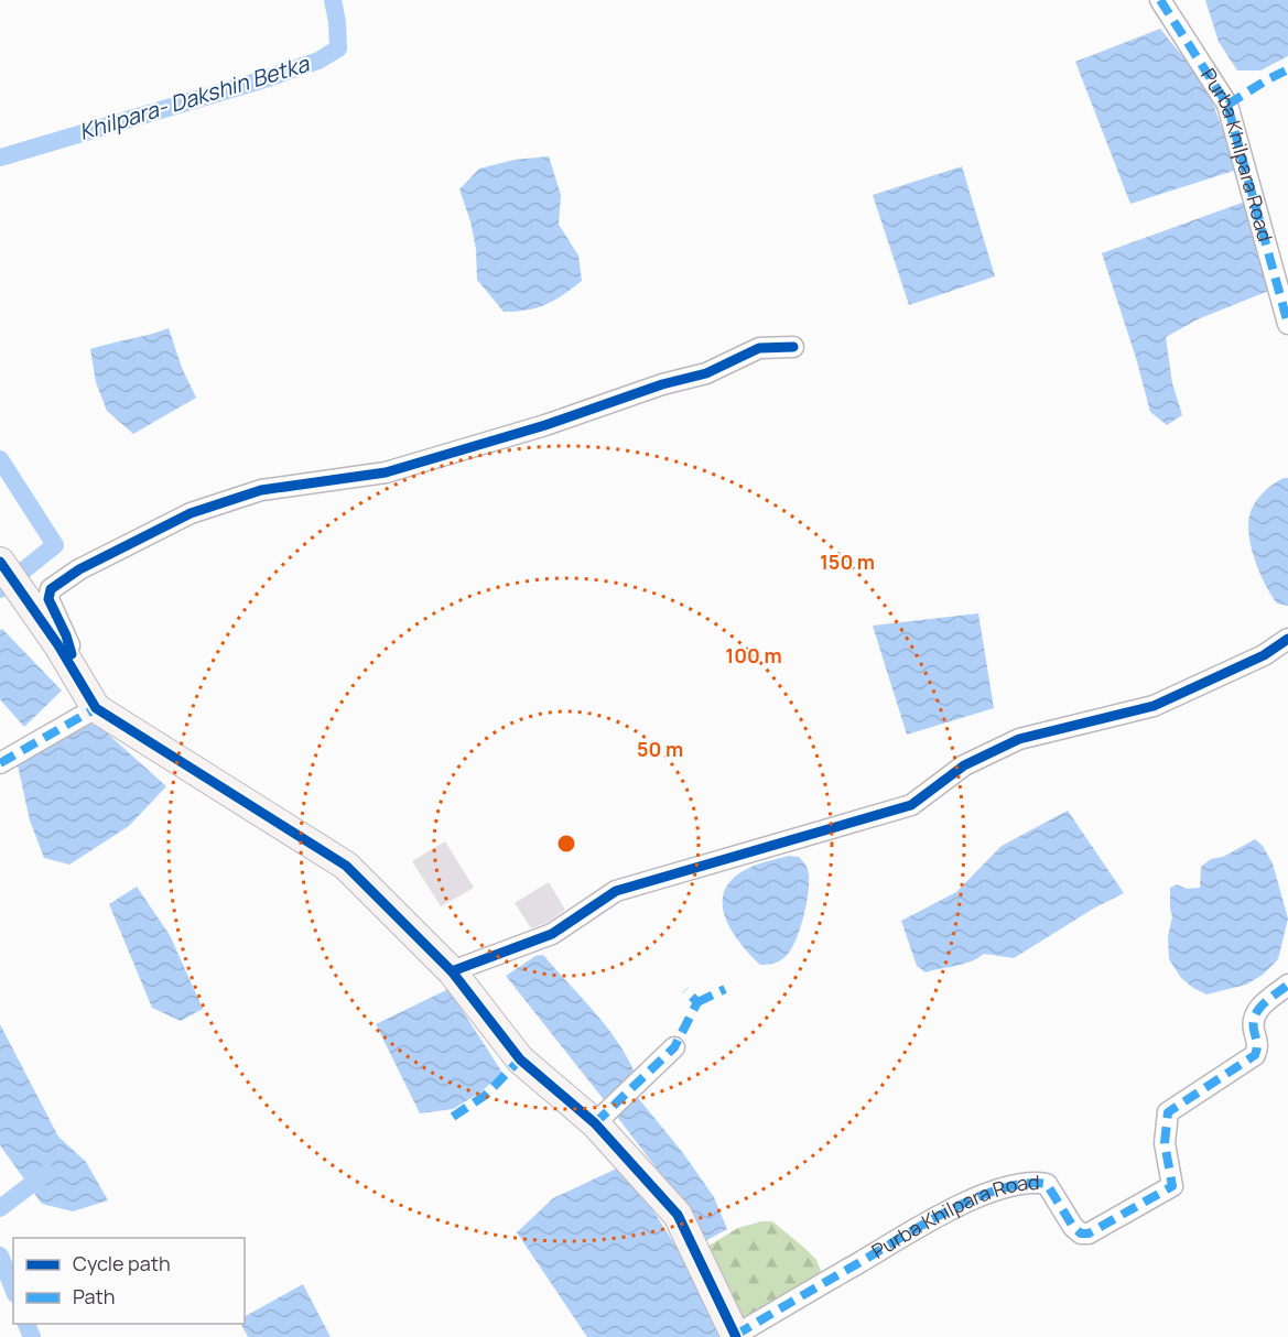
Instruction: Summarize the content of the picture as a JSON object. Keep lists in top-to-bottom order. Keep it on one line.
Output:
{"streets":{"street":["Purba Khilpara Road"]},"water":["Khilpara- Dakshin Betka"],"legend":["Cycle path","Path"],"rings":["150 m","100 m","50 m"]}
